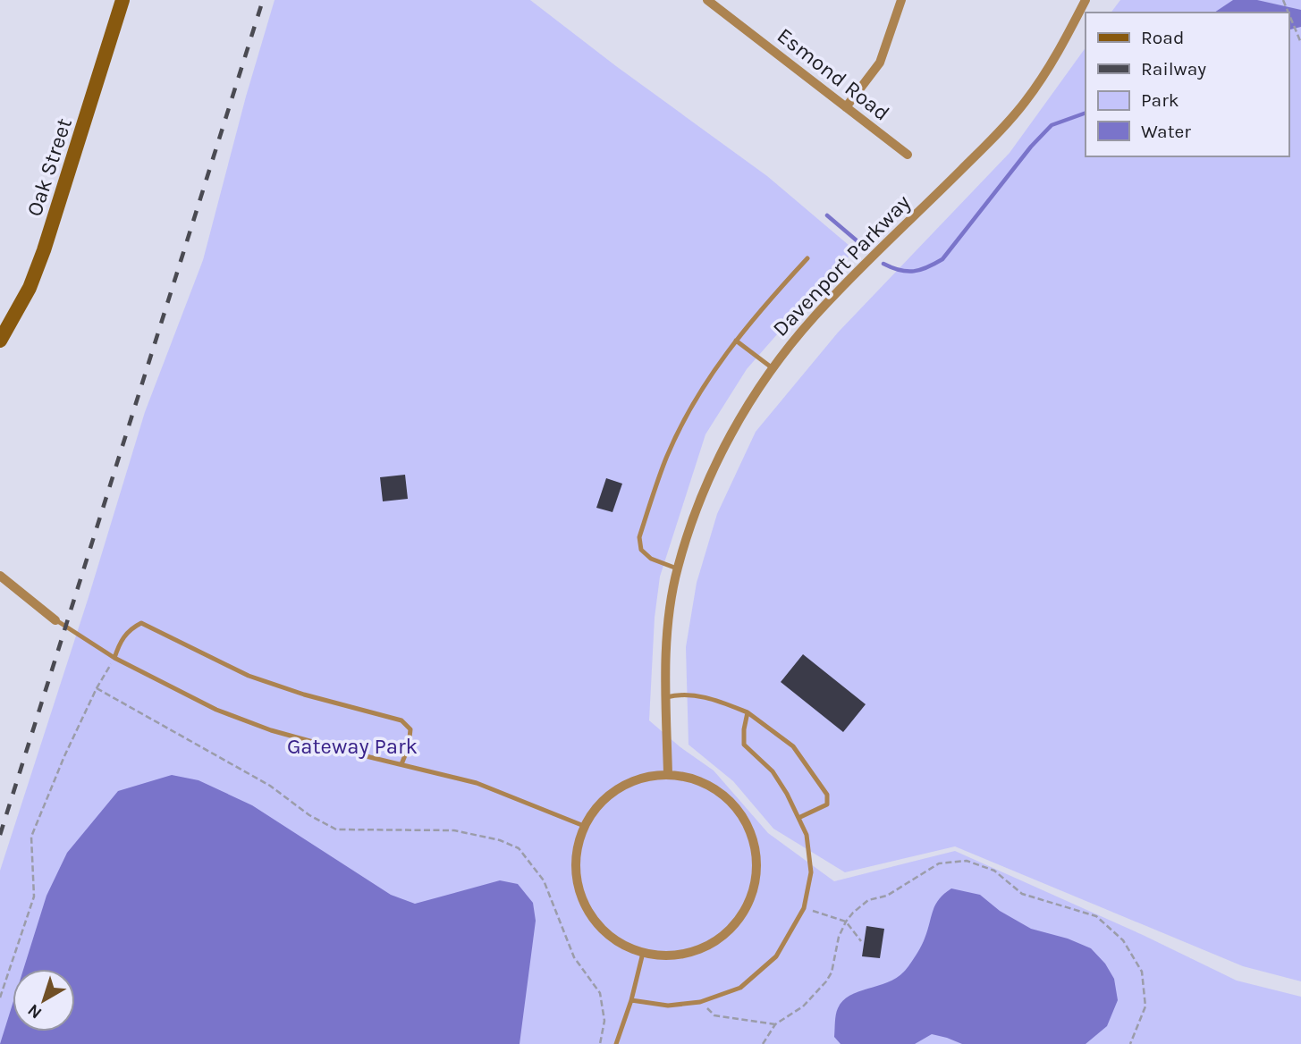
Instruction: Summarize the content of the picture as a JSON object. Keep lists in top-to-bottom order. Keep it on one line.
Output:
{"streets":{"street":["Esmond Road","Oak Street","Davenport Parkway"]},"parks":["Gateway Park"],"legend":["Road","Railway","Park","Water"],"north":"bottom left"}
